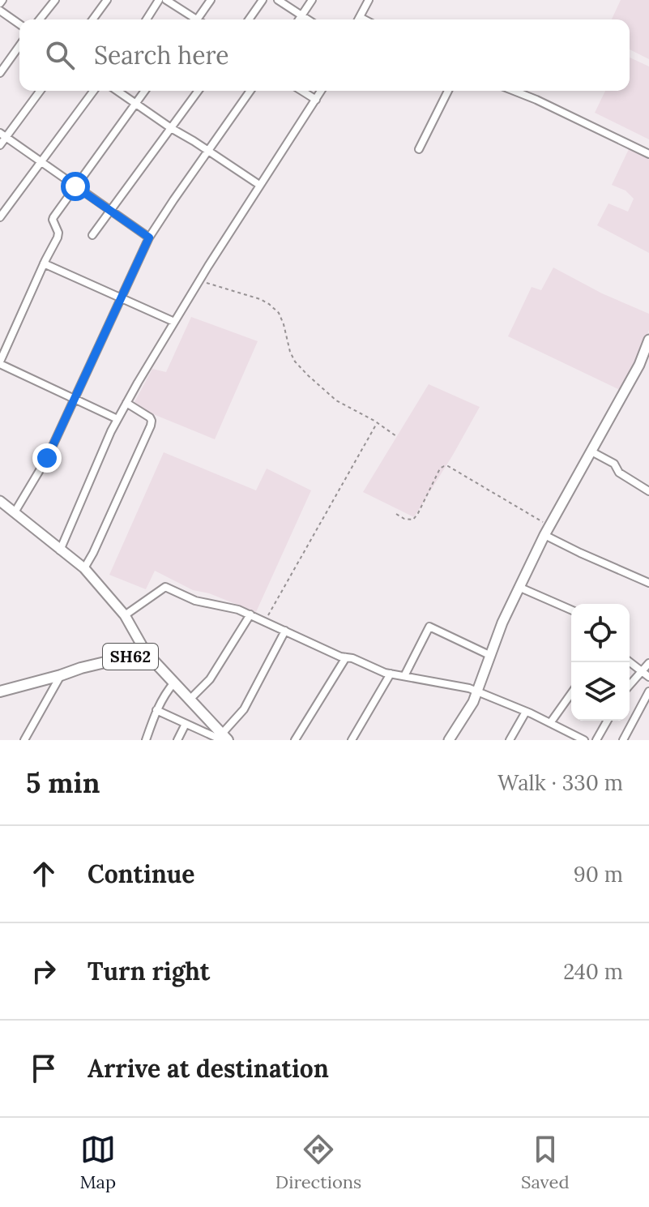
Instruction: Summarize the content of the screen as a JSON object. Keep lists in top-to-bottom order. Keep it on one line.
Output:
{"streets":{"main road":["SH62"]},"page":{"search":"Search here","heading":["5 min","Walk · 330 m"],"list":[["Continue","90 m"],["Turn right","240 m"],"Arrive at destination"],"nav":["Map","Directions","Saved"]}}
